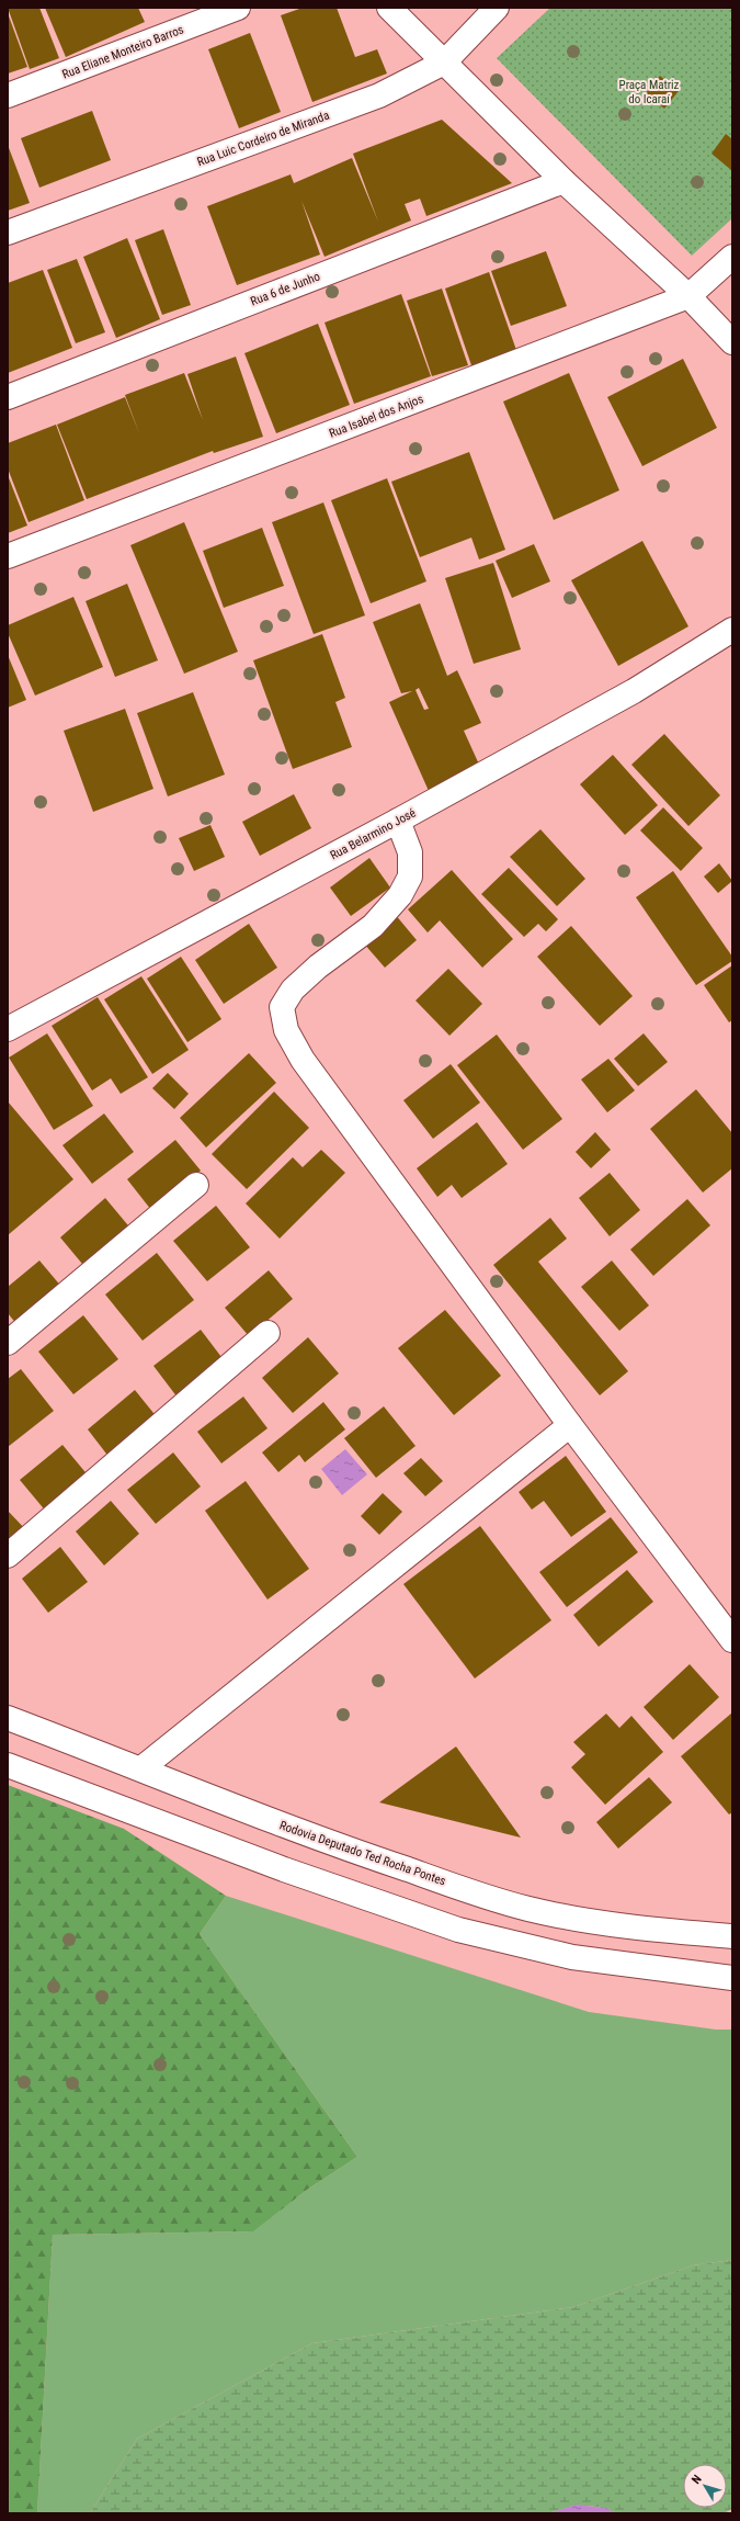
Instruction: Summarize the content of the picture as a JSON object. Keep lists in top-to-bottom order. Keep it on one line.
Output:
{"streets":{"street":["Rua Eliane Monteiro Barros","Rua Luic Cordeiro de Miranda","Rua 6 de Junho","Rua Isabel dos Anjos","Rua Belarmino José","Rodovia Deputado Ted Rocha Pontes"]},"parks":["Praça Matriz do Icaraí"],"north":"top left"}
